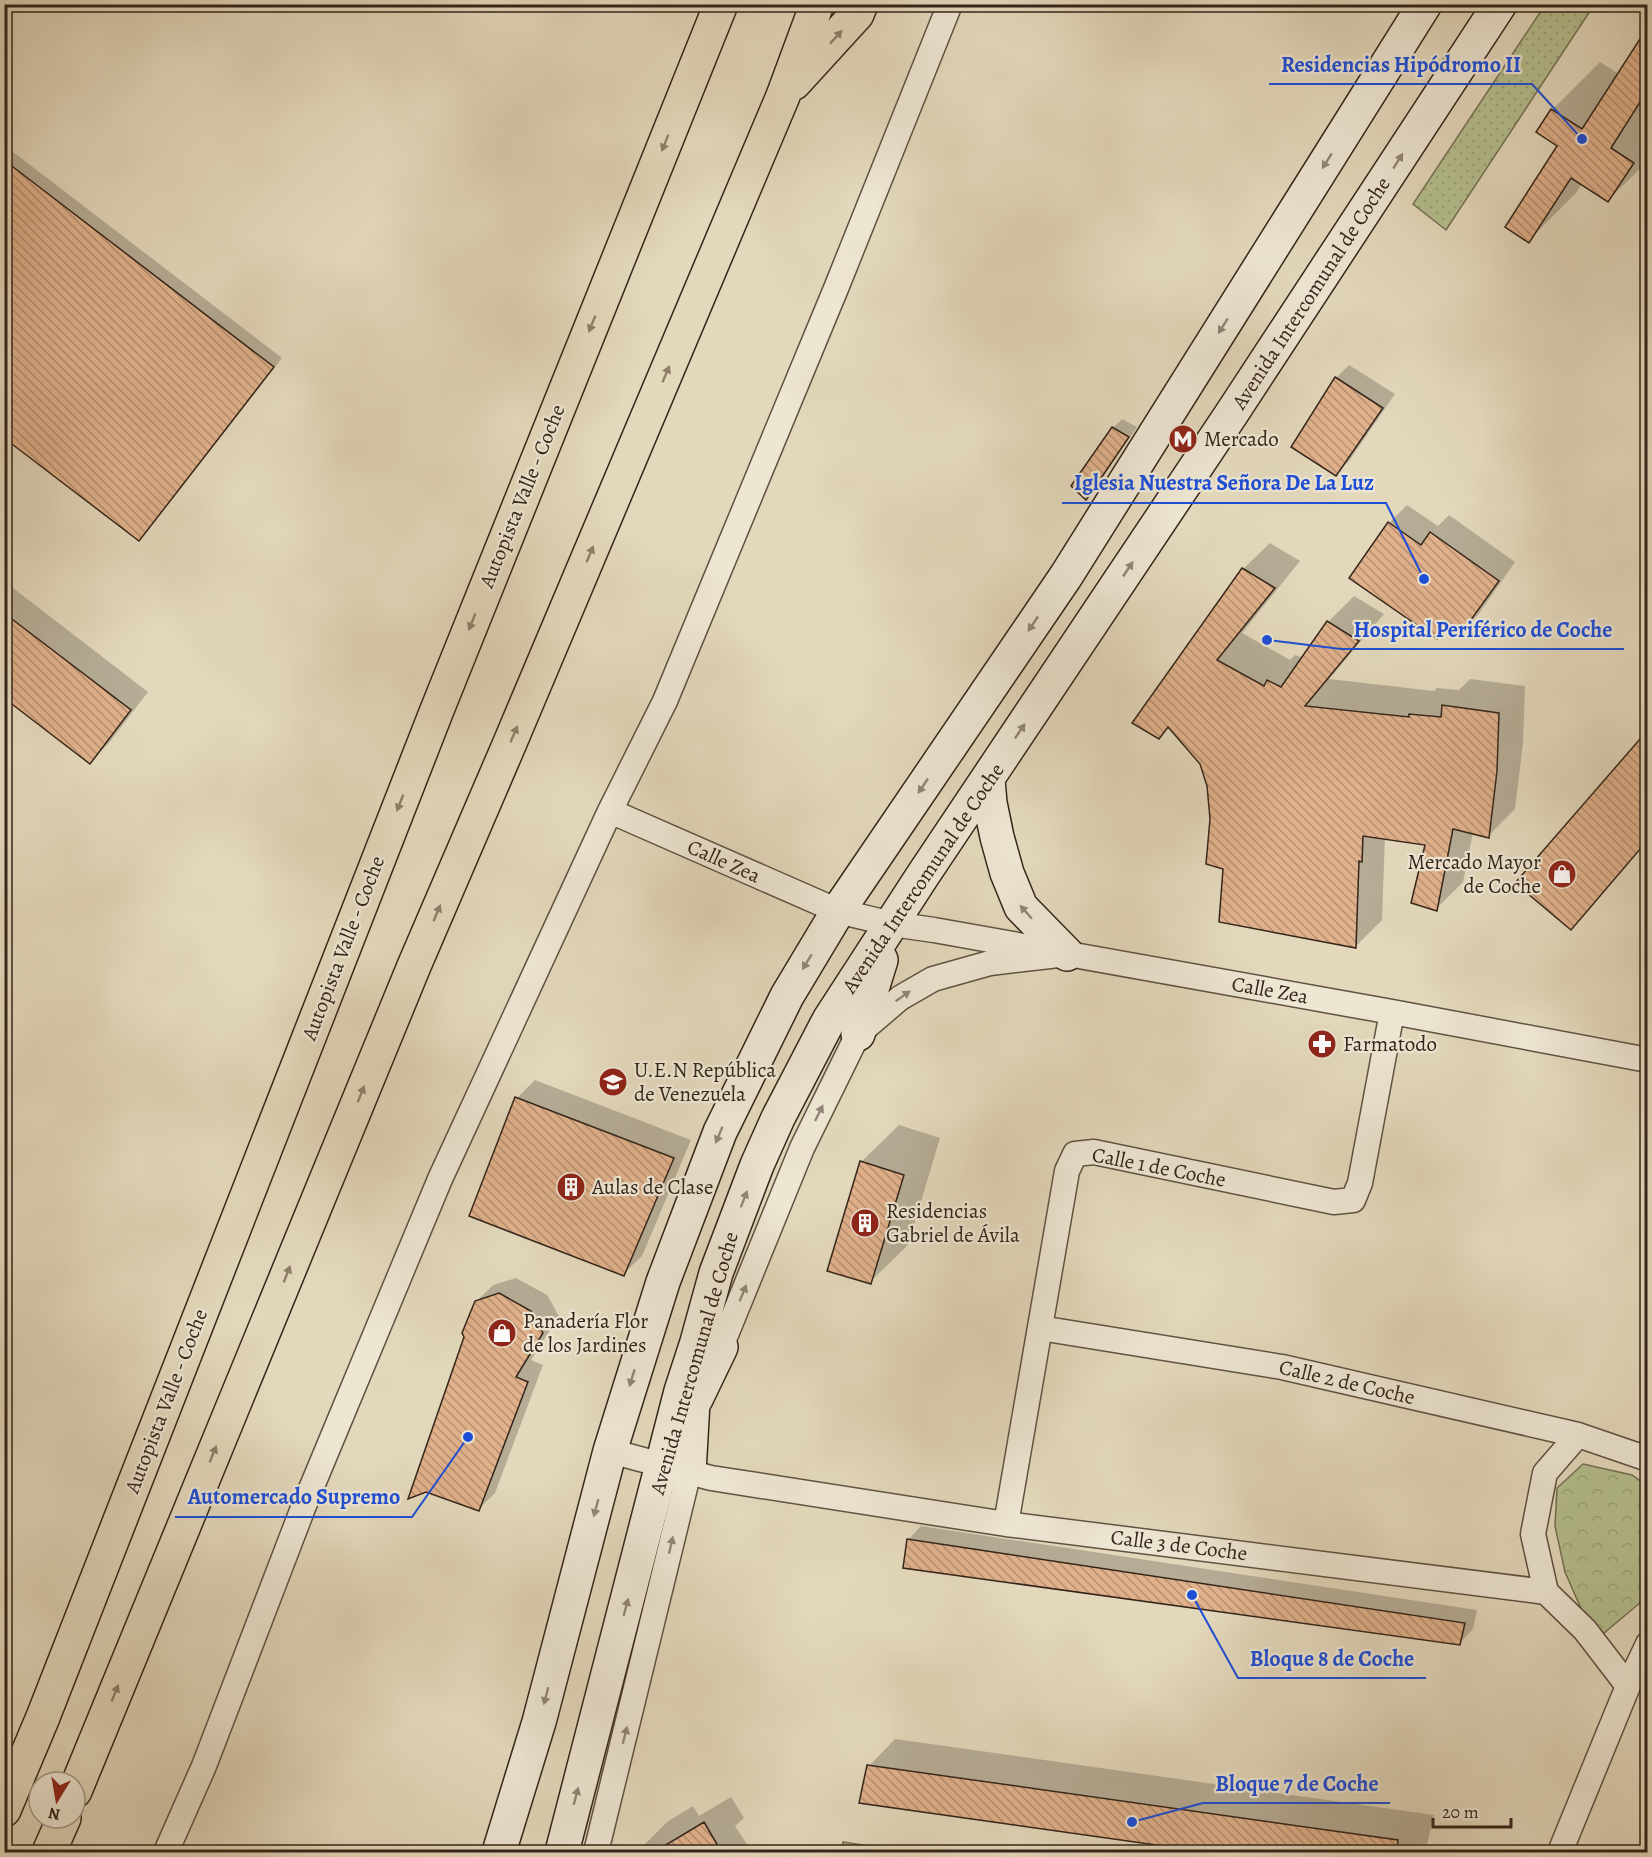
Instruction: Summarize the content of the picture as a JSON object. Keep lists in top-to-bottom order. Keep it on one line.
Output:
{"streets":{"highway":["Autopista Valle - Coche"],"main road":["Avenida Intercomunal de Coche"],"street":["Calle Zea","Calle 1 de Coche","Calle 2 de Coche","Calle 3 de Coche"]},"crossings":[["Avenida Intercomunal de Coche","Calle Zea"],["Avenida Intercomunal de Coche","Calle 3 de Coche"],["Calle Zea","Calle 1 de Coche"],["Calle 1 de Coche","Calle 2 de Coche"],["Calle 1 de Coche","Calle 3 de Coche"]],"places":{"other":["Residencias Hipódromo II","Iglesia Nuestra Señora De La Luz","Hospital Periférico de Coche","Automercado Supremo","Bloque 8 de Coche","Bloque 7 de Coche"],"metro station":["Mercado"],"shop":["Mercado Mayor de Coche","Panadería Flor de los Jardines"],"pharmacy":["Farmatodo"],"school or university":["U.E.N República de Venezuela"],"building":["Aulas de Clase","Residencias Gabriel de Ávila"]},"scale_bar":"20 m","north":"bottom"}
